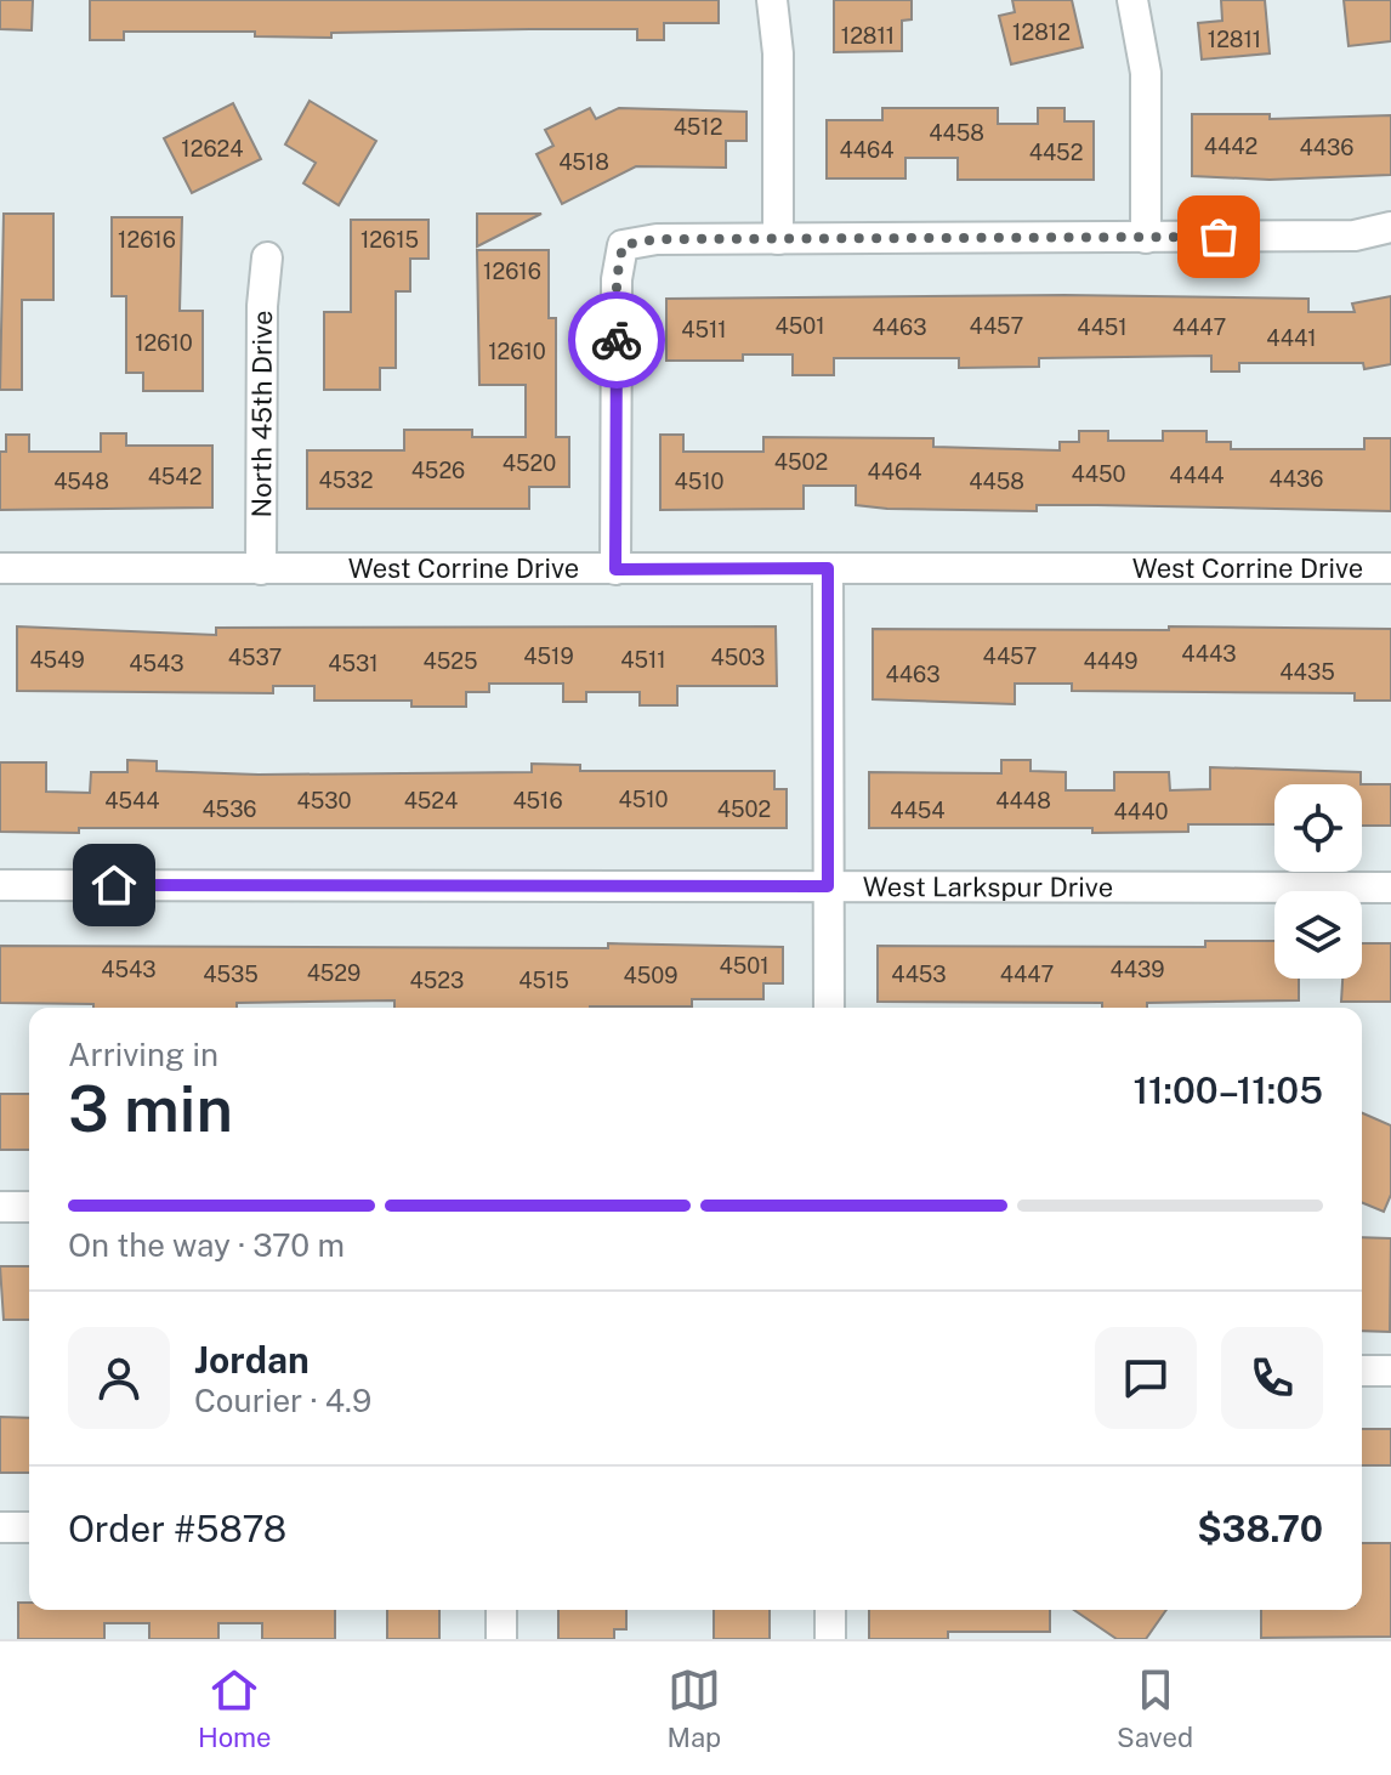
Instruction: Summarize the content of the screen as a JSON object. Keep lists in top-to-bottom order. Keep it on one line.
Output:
{"streets":{"street":["North 45th Drive","West Corrine Drive","West Larkspur Drive"]},"crossings":[["North 45th Drive","West Corrine Drive"]],"house_numbers":["12812","12811","12811","4512","4458","4442","4436","12624","4464","4452","4518","12616","12615","12616","4501","4457","4463","4451","4447","4511","4441","12610","12610","4502","4520","4526","4464","4450","4444","4542","4436","4532","4548","4510","4458","4443","4519","4457","4537","4503","4549","4511","4525","4449","4543","4531","4435","4463","4510","4544","4530","4524","4516","4448","4536","4502","4454","4440","4501","4543","4439","4529","4535","4453","4447","4509","4523","4515"],"page":{"heading":["3 min","Arriving in","11:00–11:05"],"panel":["Jordan","Courier · 4.9","Order #5878","$38.70"],"bar":"On the way · 370 m","tabs":["Home","Map","Saved"]}}
